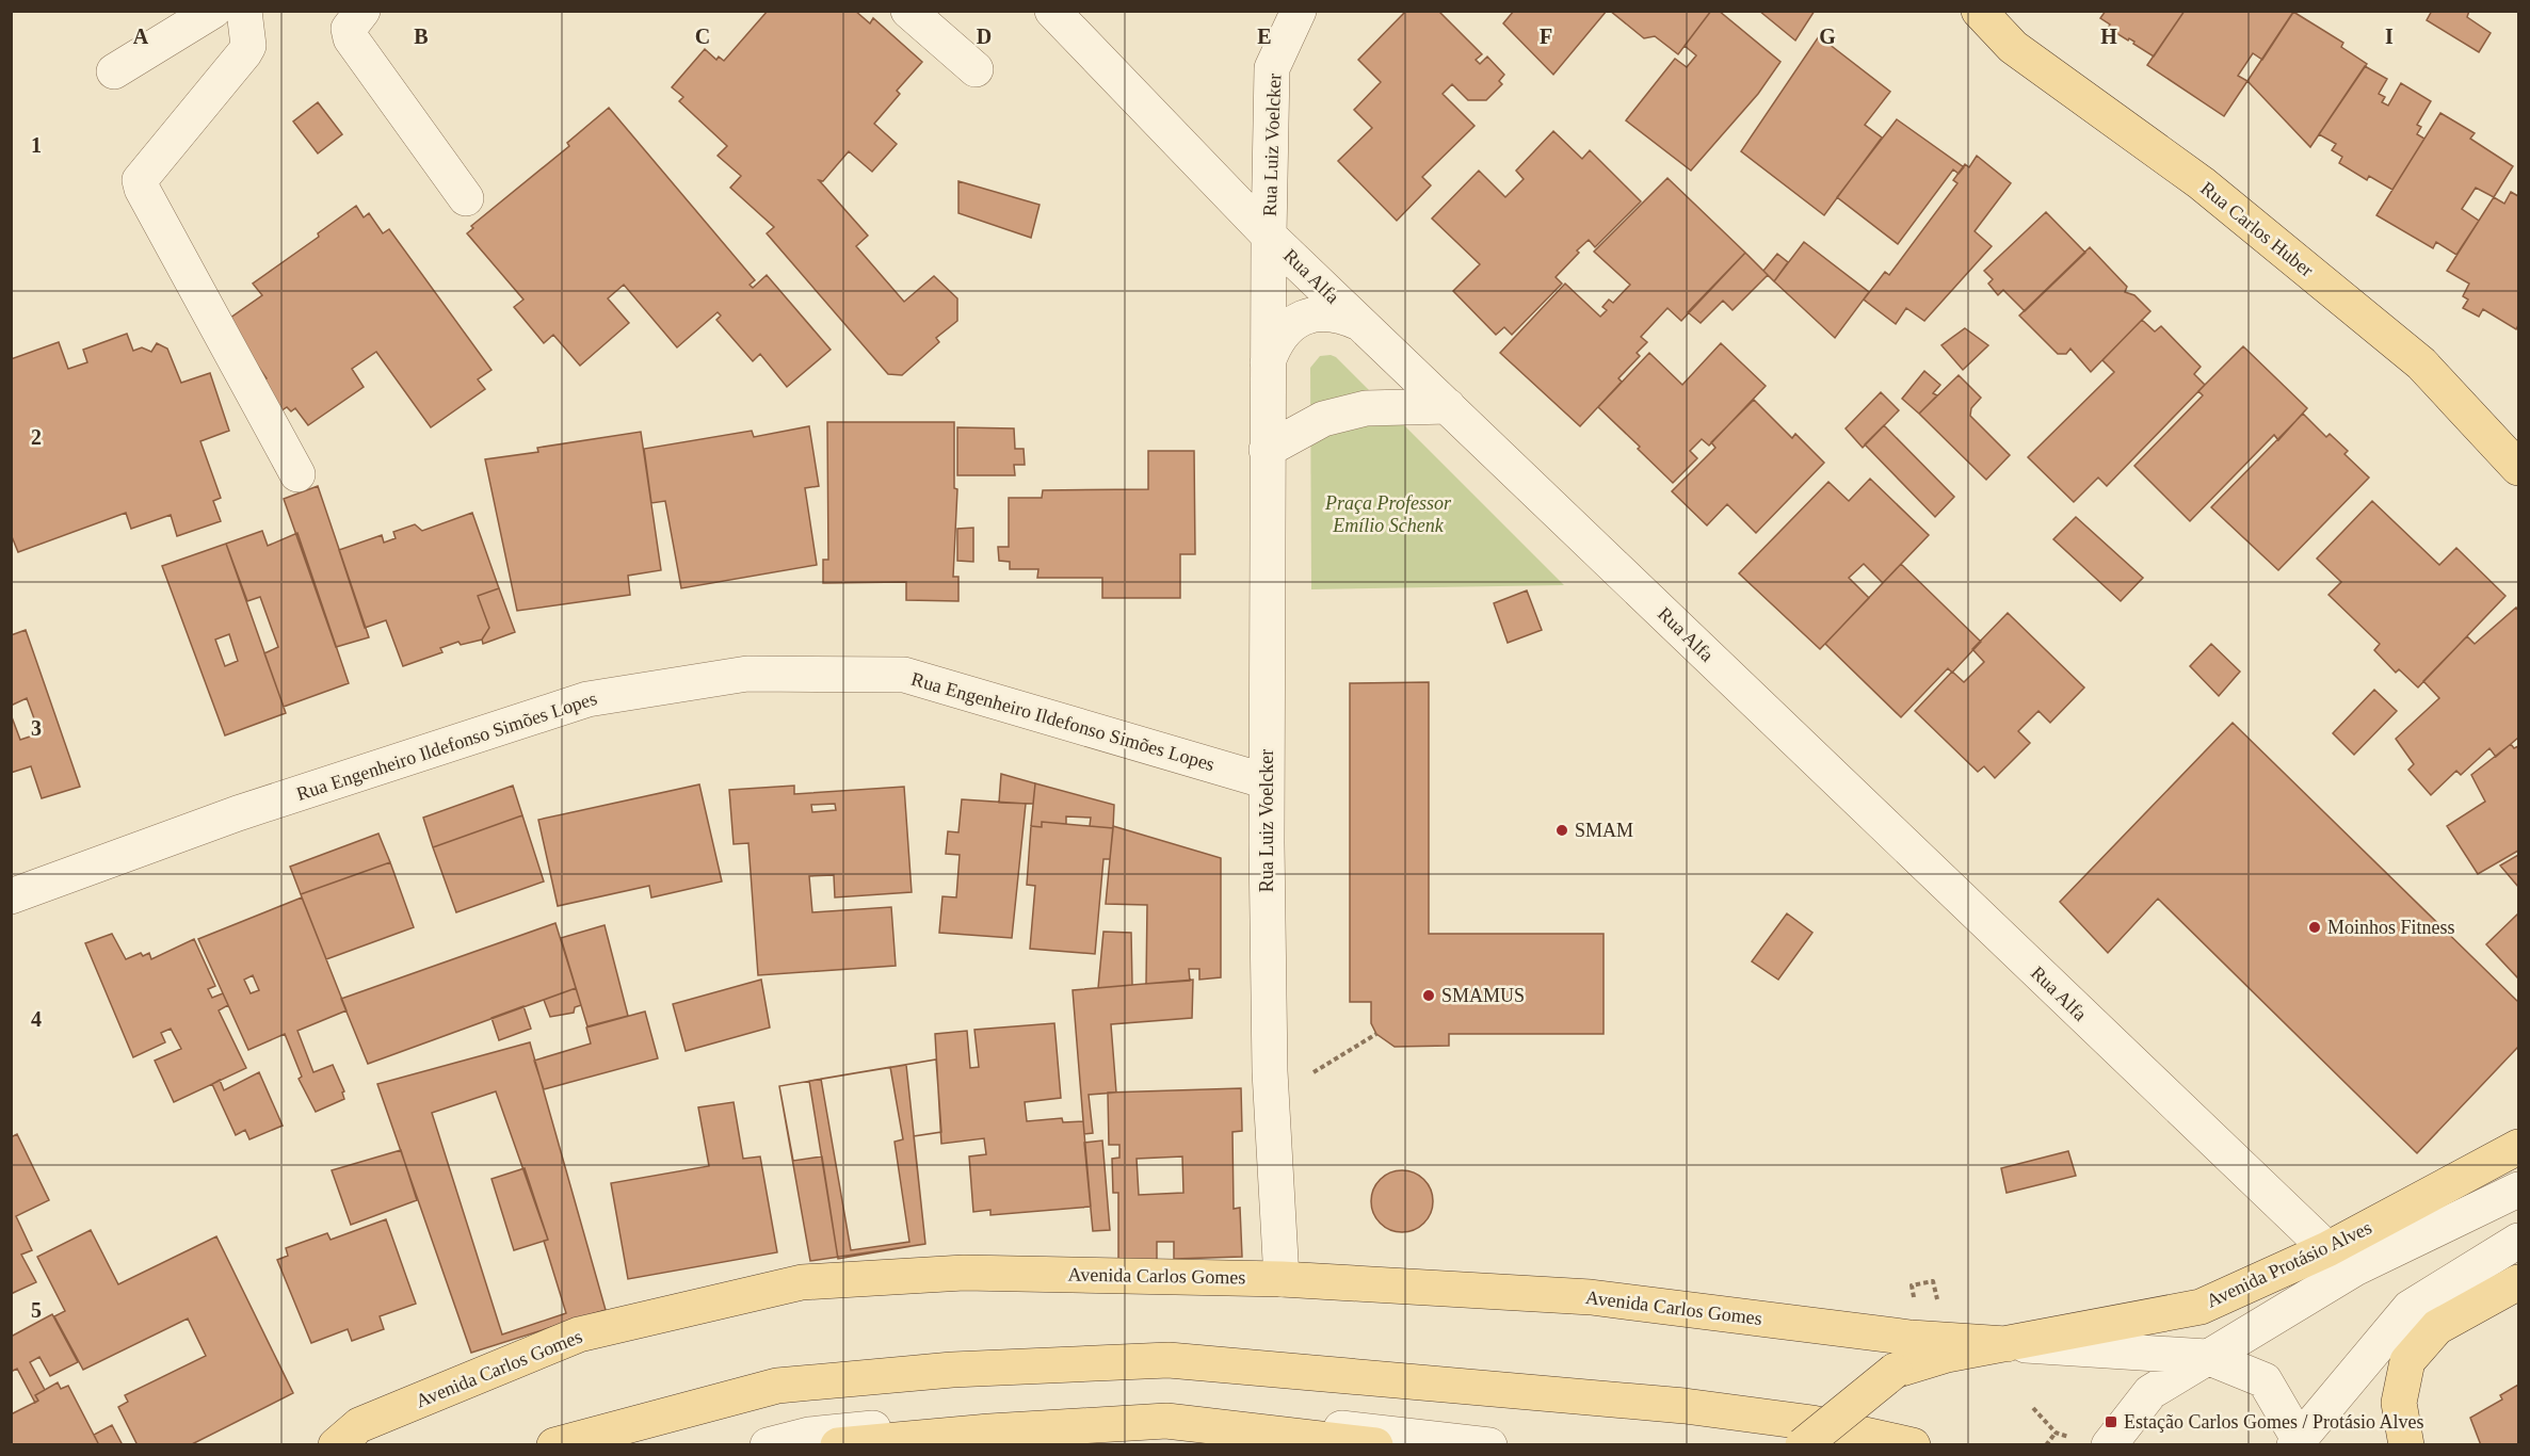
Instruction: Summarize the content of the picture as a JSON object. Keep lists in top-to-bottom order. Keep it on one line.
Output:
{"streets":{"main road":["Rua Carlos Huber","Avenida Protásio Alves","Avenida Carlos Gomes"],"street":["Rua Luiz Voelcker","Rua Alfa","Rua Engenheiro Ildefonso Simões Lopes"]},"crossings":[["Rua Luiz Voelcker","Rua Alfa"],["Rua Luiz Voelcker","Rua Engenheiro Ildefonso Simões Lopes"],["Rua Luiz Voelcker","Avenida Carlos Gomes"],["Rua Alfa","Avenida Protásio Alves"],["Avenida Protásio Alves","Avenida Carlos Gomes"]],"parks":["Praça Professor Emílio Schenk"],"places":{"other":["SMAM","Moinhos Fitness","SMAMUS"],"transit":["Estação Carlos Gomes / Protásio Alves"]},"grid":{"columns":["A","B","C","D","E","F","G","H","I"],"rows":["1","2","3","4","5"]}}
